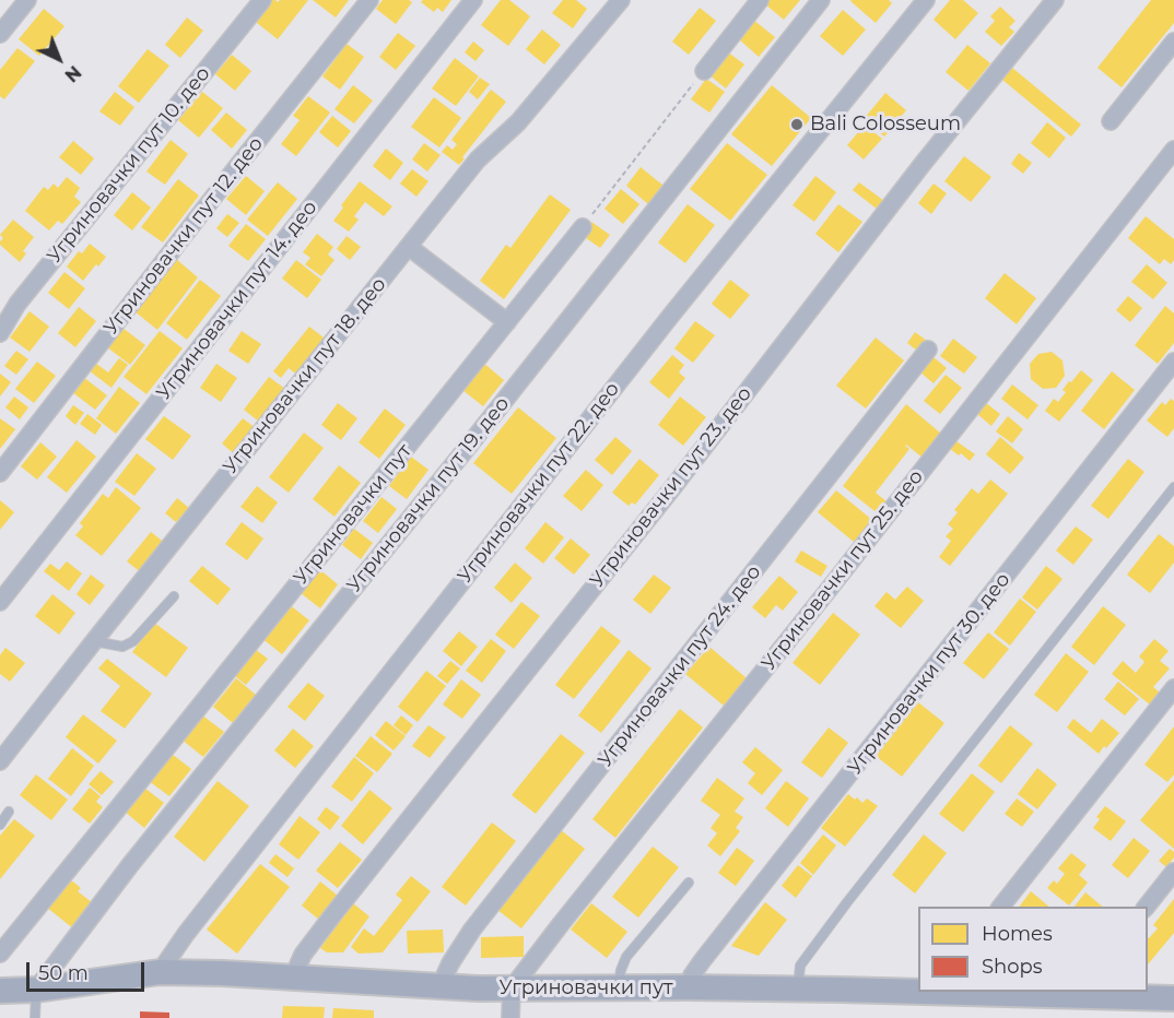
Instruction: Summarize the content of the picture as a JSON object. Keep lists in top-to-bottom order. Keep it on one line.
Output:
{"streets":{"street":["Угриновачки пут 10. део","Угриновачки пут 12. део","Угриновачки пут 14. део","Угриновачки пут 18. део","Угриновачки пут 22. део","Угриновачки пут 23. део","Угриновачки пут 19. део","Угриновачки пут","Угриновачки пут 25. део","Угриновачки пут 24. део","Угриновачки пут 30. део"]},"crossings":[["Угриновачки пут 22. део","Угриновачки пут"],["Угриновачки пут 23. део","Угриновачки пут"],["Угриновачки пут 19. део","Угриновачки пут"],["Угриновачки пут","Угриновачки пут 25. део"],["Угриновачки пут","Угриновачки пут 24. део"],["Угриновачки пут","Угриновачки пут 30. део"]],"places":["Bali Colosseum"],"legend":["Homes","Shops"],"scale_bar":"50 m","north":"bottom right"}
